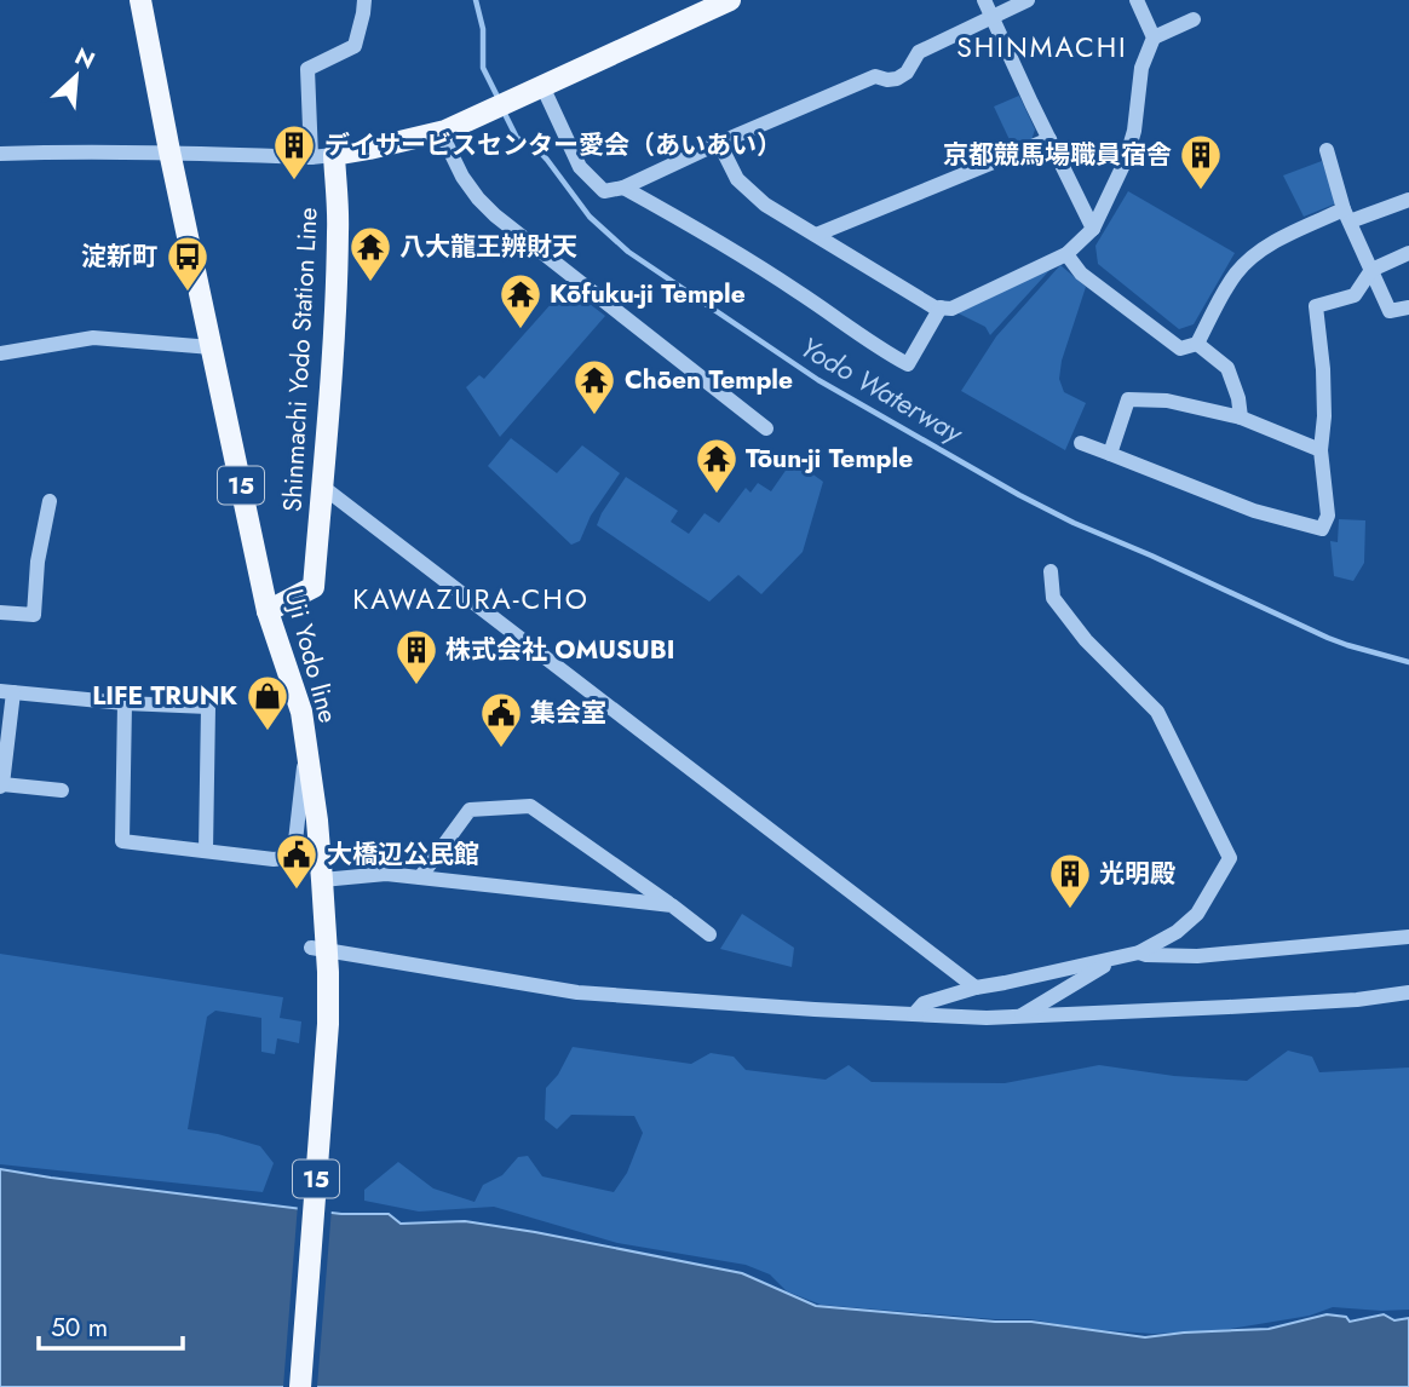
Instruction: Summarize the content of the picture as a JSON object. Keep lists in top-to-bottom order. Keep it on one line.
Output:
{"streets":{"main road":["Shinmachi Yodo Station Line","15","Uji Yodo line"]},"crossings":[["Shinmachi Yodo Station Line","Uji Yodo line"]],"districts":["SHINMACHI","KAWAZURA-CHO"],"water":["Yodo Waterway"],"places":{"building":["デイサービスセンター愛会（あいあい）","京都競馬場職員宿舎","株式会社 OMUSUBI","光明殿"],"temple":["八大龍王辨財天","Kōfuku-ji Temple","Chōen Temple","Tōun-ji Temple"],"bus stop":["淀新町"],"shop":["LIFE TRUNK"],"public building":["集会室","大橋辺公民館"]},"scale_bar":"50 m","north":"top right"}
